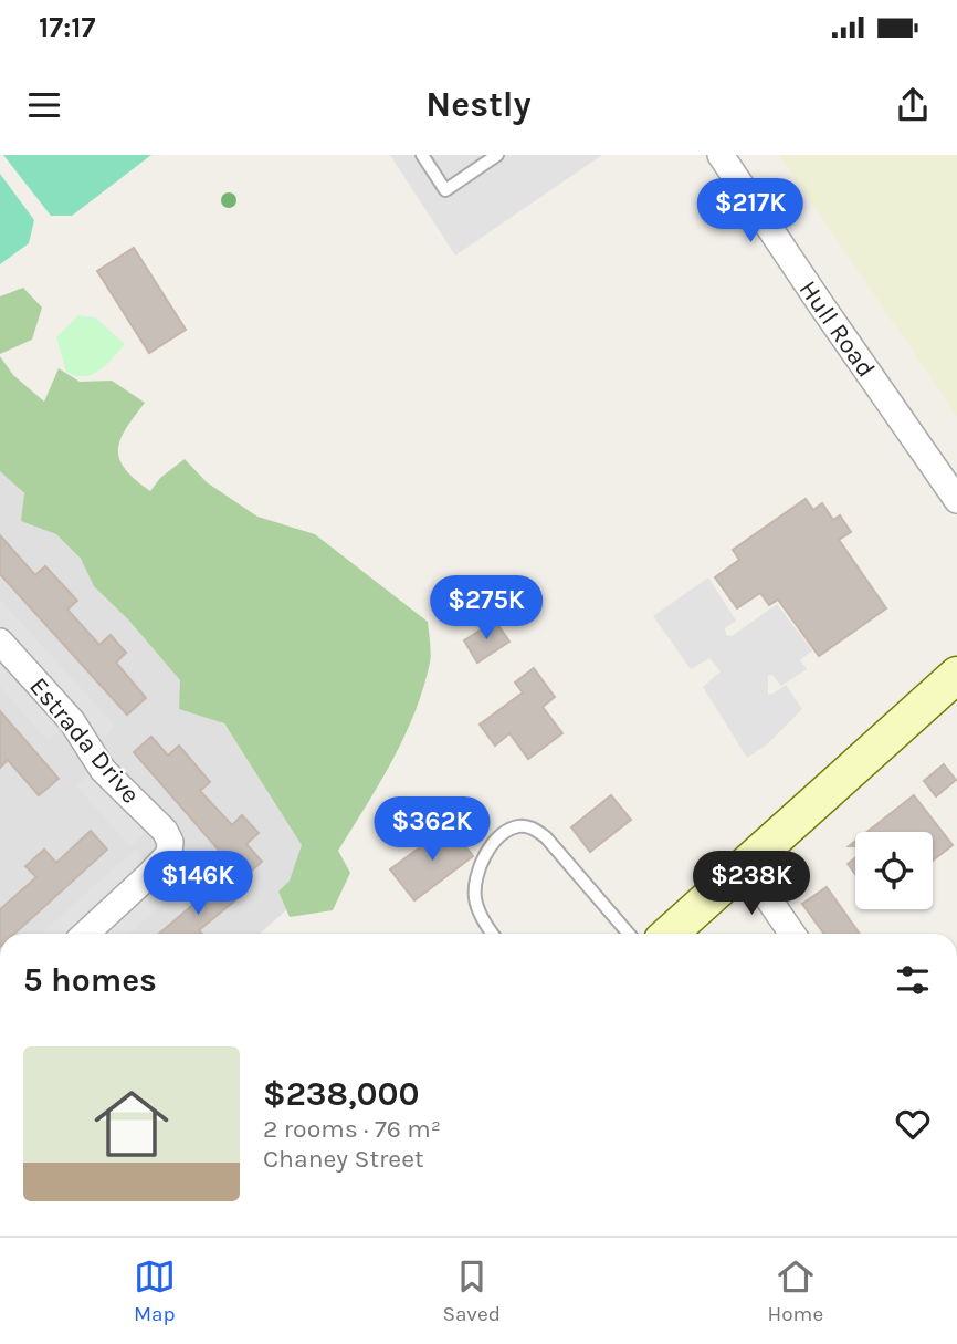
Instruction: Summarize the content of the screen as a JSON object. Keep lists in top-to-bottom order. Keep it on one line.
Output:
{"streets":{"street":["Hull Road","Estrada Drive"]},"page":{"status":"17:17","header":"Nestly","price":["$217K","$275K","$362K","$146K","$238K"],"heading":"5 homes","list":[{"name":"$238,000","note":"2 rooms · 76 m² · Chaney Street"}],"tabs":["Map","Saved","Home"]}}
